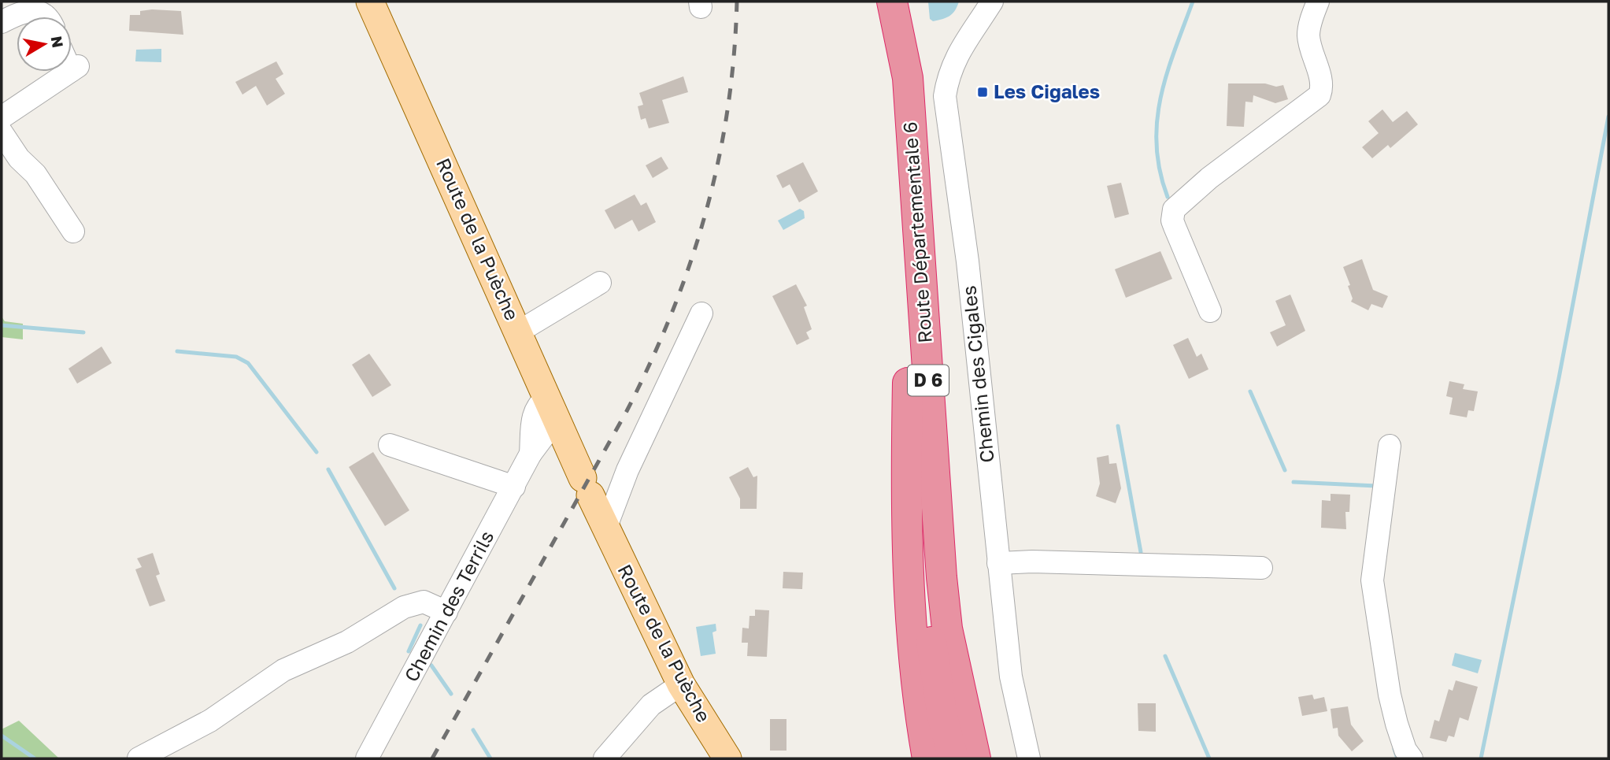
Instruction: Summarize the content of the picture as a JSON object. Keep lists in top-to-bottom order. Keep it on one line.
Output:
{"streets":{"highway":["Route Départementale 6","D 6"],"main road":["Route de la Puèche"],"street":["Chemin des Cigales","Chemin des Terrils"]},"crossings":[["Route de la Puèche","Chemin des Terrils"]],"places":{"transit":["Les Cigales"]},"north":"right"}
